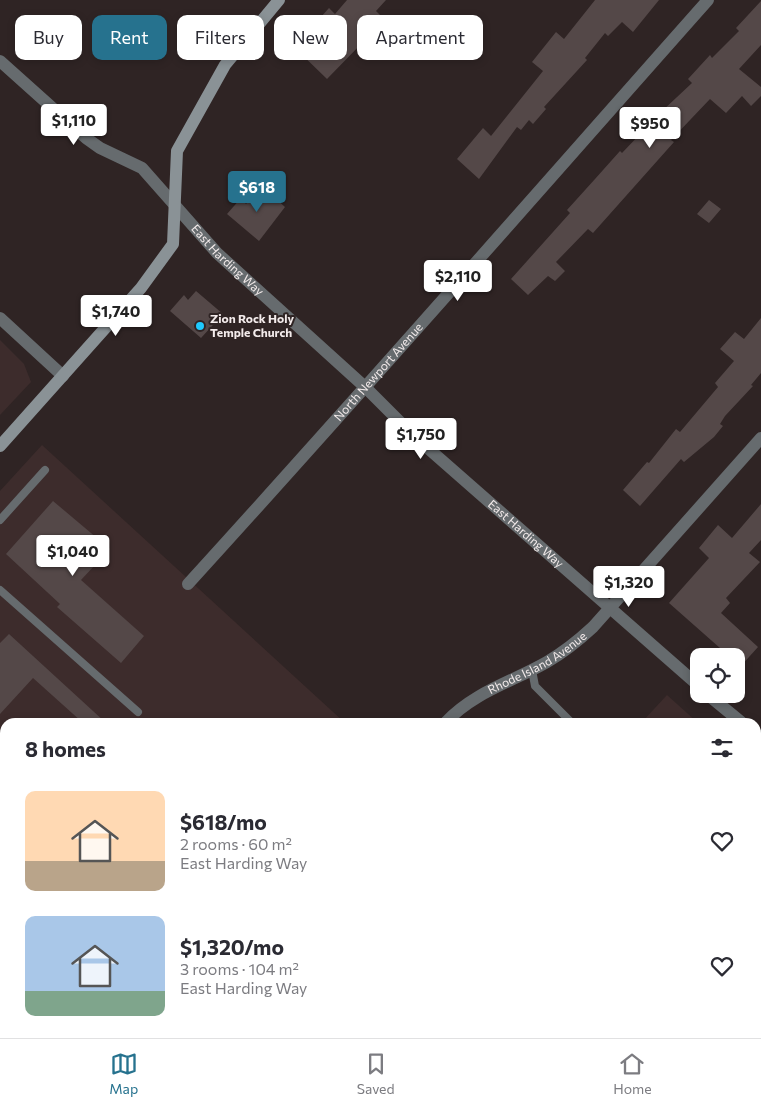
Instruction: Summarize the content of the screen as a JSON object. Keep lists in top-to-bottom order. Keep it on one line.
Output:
{"streets":{"street":["East Harding Way","North Newport Avenue","Rhode Island Avenue"]},"crossings":[["East Harding Way","North Newport Avenue"],["East Harding Way","Rhode Island Avenue"]],"places":["Zion Rock Holy Temple Church"],"page":{"chip":["Buy","Rent","Filters","New","Apartment"],"price":["$1,110","$950","$618","$2,110","$1,740","$1,750","$1,040","$1,320"],"heading":"8 homes","list":[{"name":"$618/mo","note":"2 rooms · 60 m² · East Harding Way"},{"name":"$1,320/mo","note":"3 rooms · 104 m² · East Harding Way"}],"tabs":["Map","Saved","Home"]}}
